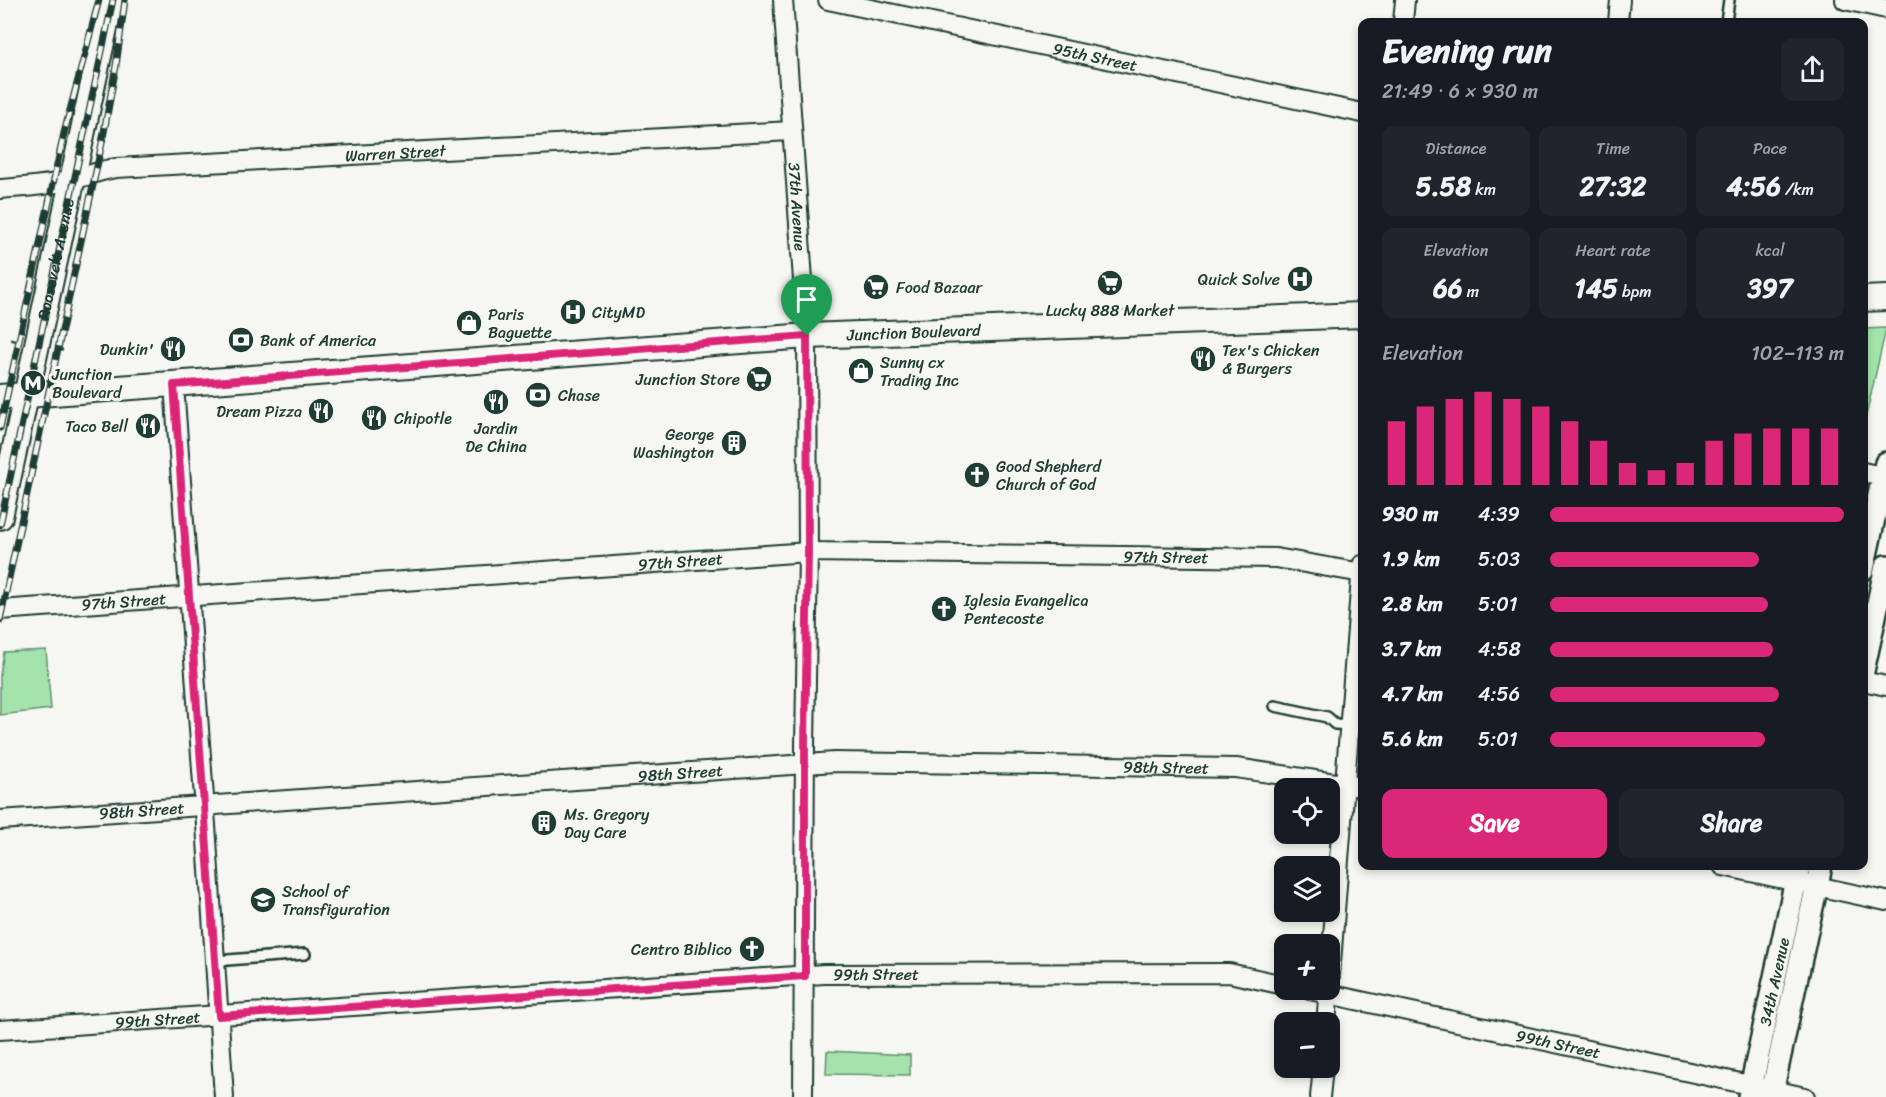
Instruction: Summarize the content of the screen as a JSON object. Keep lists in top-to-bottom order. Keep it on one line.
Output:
{"streets":{"main road":["Roosevelt Avenue","Junction Boulevard"],"street":["95th Street","Warren Street","37th Avenue","97th Street","98th Street","99th Street","34th Avenue"]},"crossings":[["Warren Street","37th Avenue"],["Warren Street","Roosevelt Avenue"],["37th Avenue","Junction Boulevard"],["37th Avenue","97th Street"],["37th Avenue","98th Street"],["37th Avenue","99th Street"],["Roosevelt Avenue","Junction Boulevard"],["99th Street","34th Avenue"]],"places":{"hospital":["Quick Solve","CityMD"],"supermarket":["Lucky 888 Market","Food Bazaar","Junction Store"],"shop":["Paris Baguette","Sunny cx Trading Inc"],"bank":["Bank of America","Chase"],"restaurant":["Dunkin'","Tex's Chicken & Burgers","Jardin De China","Dream Pizza","Chipotle","Taco Bell"],"metro station":["Junction Boulevard"],"building":["George Washington","Ms. Gregory Day Care"],"church":["Good Shepherd Church of God","Iglesia Evangelica Pentecoste","Centro Biblico"],"school or university":["School of Transfiguration"]},"page":{"heading":["Evening run","21:49 · 6 × 930 m"],"stats":[["Distance","5.58 km"],["Time","27:32"],["Pace","4:56 /km"],["Elevation","66 m"],["Heart rate","145 bpm"],["kcal","397"]],"chart":["Elevation","102–113 m"],"list":[{"name":"930 m","note":"4:39"},{"name":"1.9 km","note":"5:03"},{"name":"2.8 km","note":"5:01"},{"name":"3.7 km","note":"4:58"},{"name":"4.7 km","note":"4:56"},{"name":"5.6 km","note":"5:01"}],"buttons":["Save","Share"],"map_buttons":["+","−"]}}
